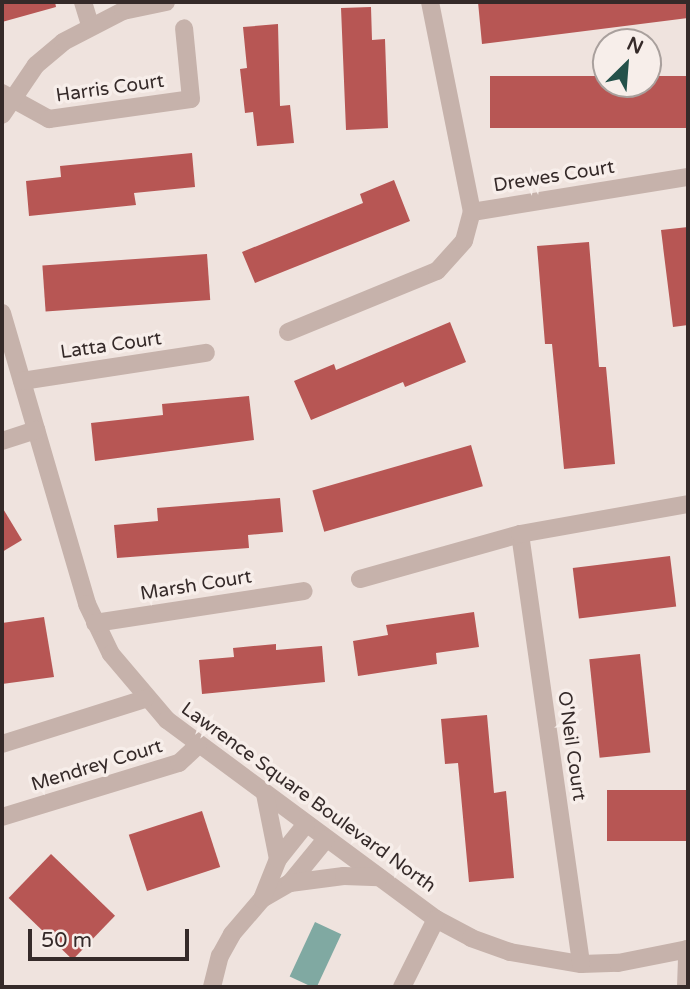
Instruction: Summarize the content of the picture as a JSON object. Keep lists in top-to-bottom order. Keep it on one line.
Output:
{"streets":{"street":["Harris Court","Drewes Court","Latta Court","Marsh Court","O'Neil Court","Mendrey Court","Lawrence Square Boulevard North"]},"crossings":[["Latta Court","Lawrence Square Boulevard North"],["Marsh Court","Lawrence Square Boulevard North"],["O'Neil Court","Lawrence Square Boulevard North"],["Mendrey Court","Lawrence Square Boulevard North"]],"scale_bar":"50 m","north":"top right"}
